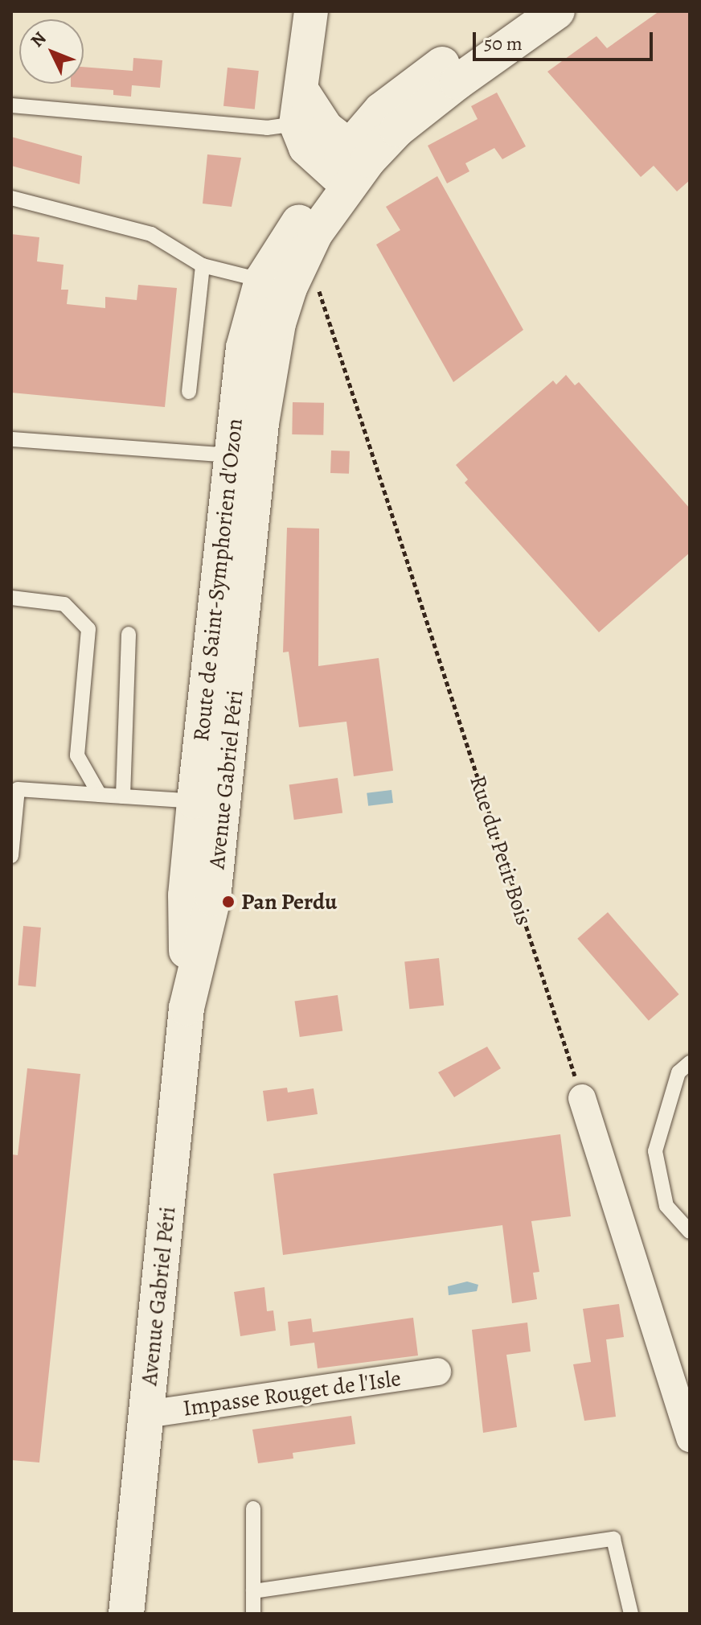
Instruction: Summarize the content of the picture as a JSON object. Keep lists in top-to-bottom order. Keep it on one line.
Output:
{"streets":{"main road":["Route de Saint-Symphorien d'Ozon","Avenue Gabriel Péri"],"street":["Impasse Rouget de l'Isle"],"path":["Rue du Petit Bois"]},"crossings":[["Route de Saint-Symphorien d'Ozon","Avenue Gabriel Péri"],["Route de Saint-Symphorien d'Ozon","Rue du Petit Bois"],["Avenue Gabriel Péri","Rue du Petit Bois"],["Avenue Gabriel Péri","Impasse Rouget de l'Isle"]],"places":["Pan Perdu"],"scale_bar":"50 m","north":"top left"}
